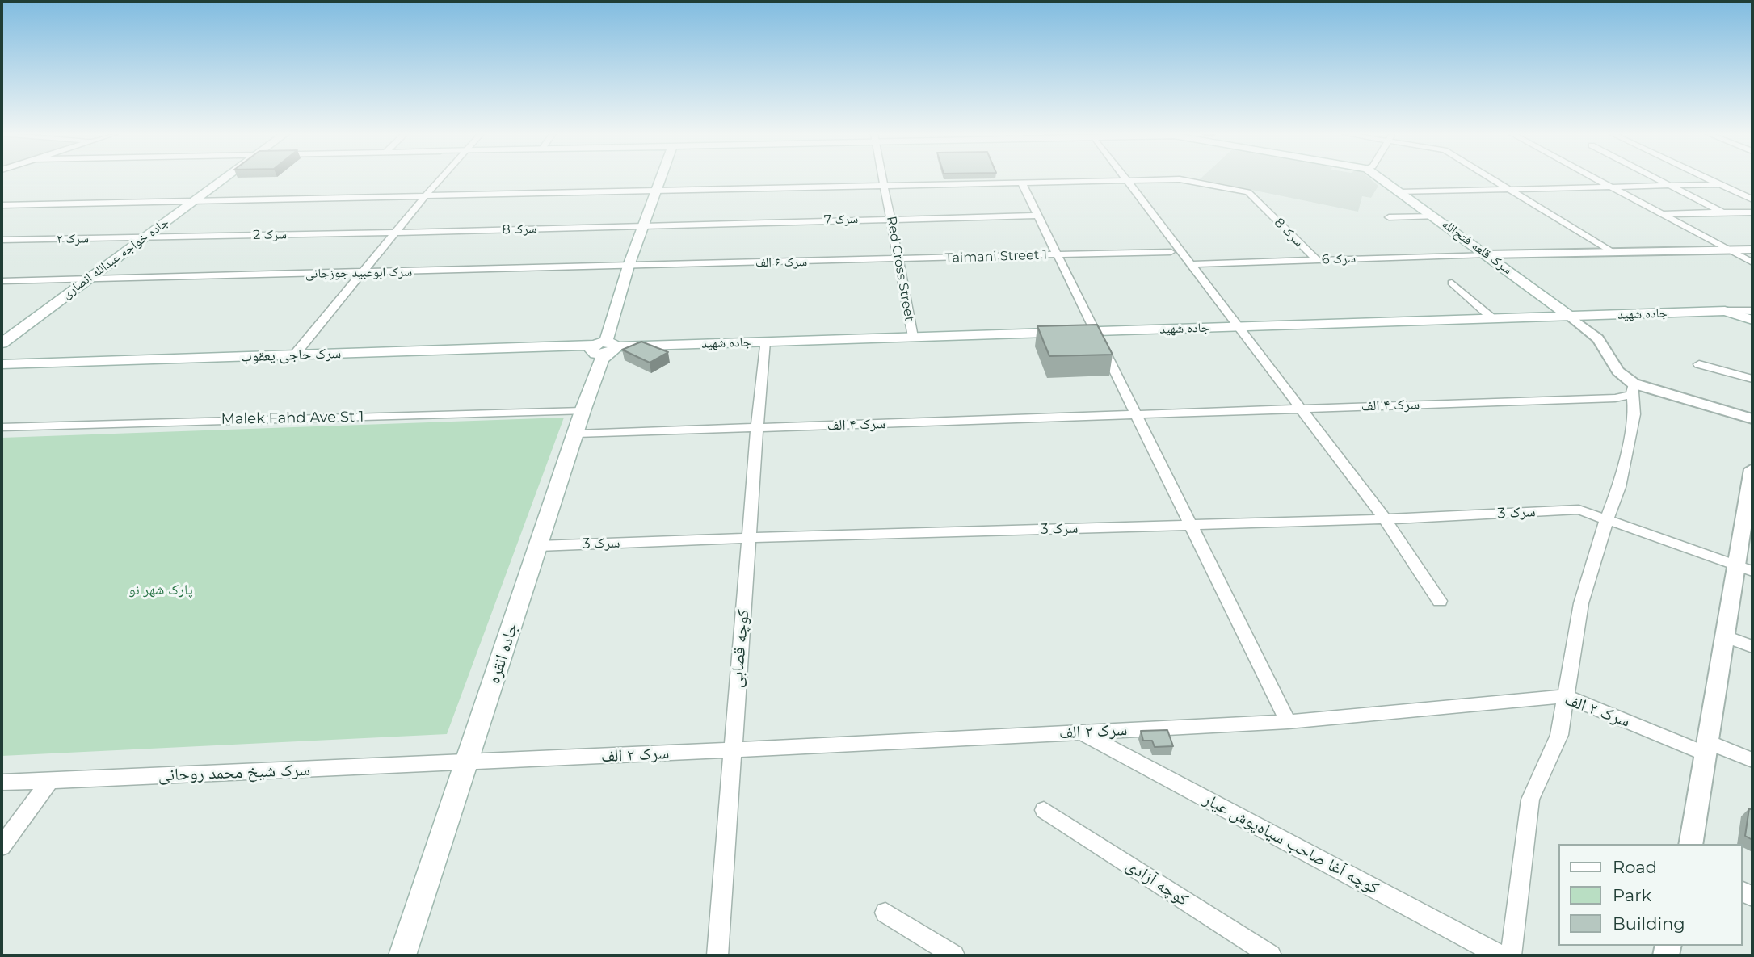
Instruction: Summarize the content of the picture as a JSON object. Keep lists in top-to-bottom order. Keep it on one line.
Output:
{"streets":{"main road":["سرک قلعه فتح‌الله","جاده خواجه عبدالله انصاری","جاده شهید","سرک حاجی یعقوب","جاده انقره"],"street":["سرک 7","سرک 8","سرک 2","سرک ۲","Taimani Street 1","سرک 6","سرک ۶ الف","Red Cross Street","سرک ابوعبید جوزجانی","سرک ۴ الف","Malek Fahd Ave St 1","سرک 3","کوچه قصابی","سرک ۲ الف","سرک شیخ محمد روحانی","کوچه آغا صاحب سیاه‌پوش عیار","کوچه آزادی"]},"crossings":[["سرک 7","سرک 8"],["سرک 7","Red Cross Street"],["سرک 7","جاده انقره"],["سرک 8","سرک 2"],["سرک 8","جاده خواجه عبدالله انصاری"],["سرک 8","سرک 6"],["سرک 8","Red Cross Street"],["سرک 8","جاده انقره"],["سرک 2","سرک ۲"],["سرک 2","جاده خواجه عبدالله انصاری"],["سرک ۲","جاده خواجه عبدالله انصاری"],["سرک قلعه فتح‌الله","سرک 6"],["سرک قلعه فتح‌الله","جاده شهید"],["سرک قلعه فتح‌الله","سرک ۴ الف"],["Taimani Street 1","سرک ۶ الف"],["جاده خواجه عبدالله انصاری","سرک ابوعبید جوزجانی"],["سرک ۶ الف","Red Cross Street"],["سرک ۶ الف","سرک ابوعبید جوزجانی"],["سرک ۶ الف","جاده انقره"],["Red Cross Street","جاده شهید"],["سرک ابوعبید جوزجانی","جاده انقره"],["جاده شهید","سرک حاجی یعقوب"],["جاده شهید","کوچه قصابی"],["جاده شهید","جاده انقره"],["سرک حاجی یعقوب","جاده انقره"],["سرک ۴ الف","کوچه قصابی"],["سرک ۴ الف","جاده انقره"],["Malek Fahd Ave St 1","جاده انقره"],["سرک 3","کوچه قصابی"],["سرک 3","جاده انقره"],["کوچه قصابی","سرک ۲ الف"],["جاده انقره","سرک ۲ الف"],["جاده انقره","سرک شیخ محمد روحانی"],["سرک ۲ الف","سرک شیخ محمد روحانی"],["سرک ۲ الف","کوچه آغا صاحب سیاه‌پوش عیار"]],"parks":["پارک شهر نو"],"legend":["Road","Park","Building"]}
